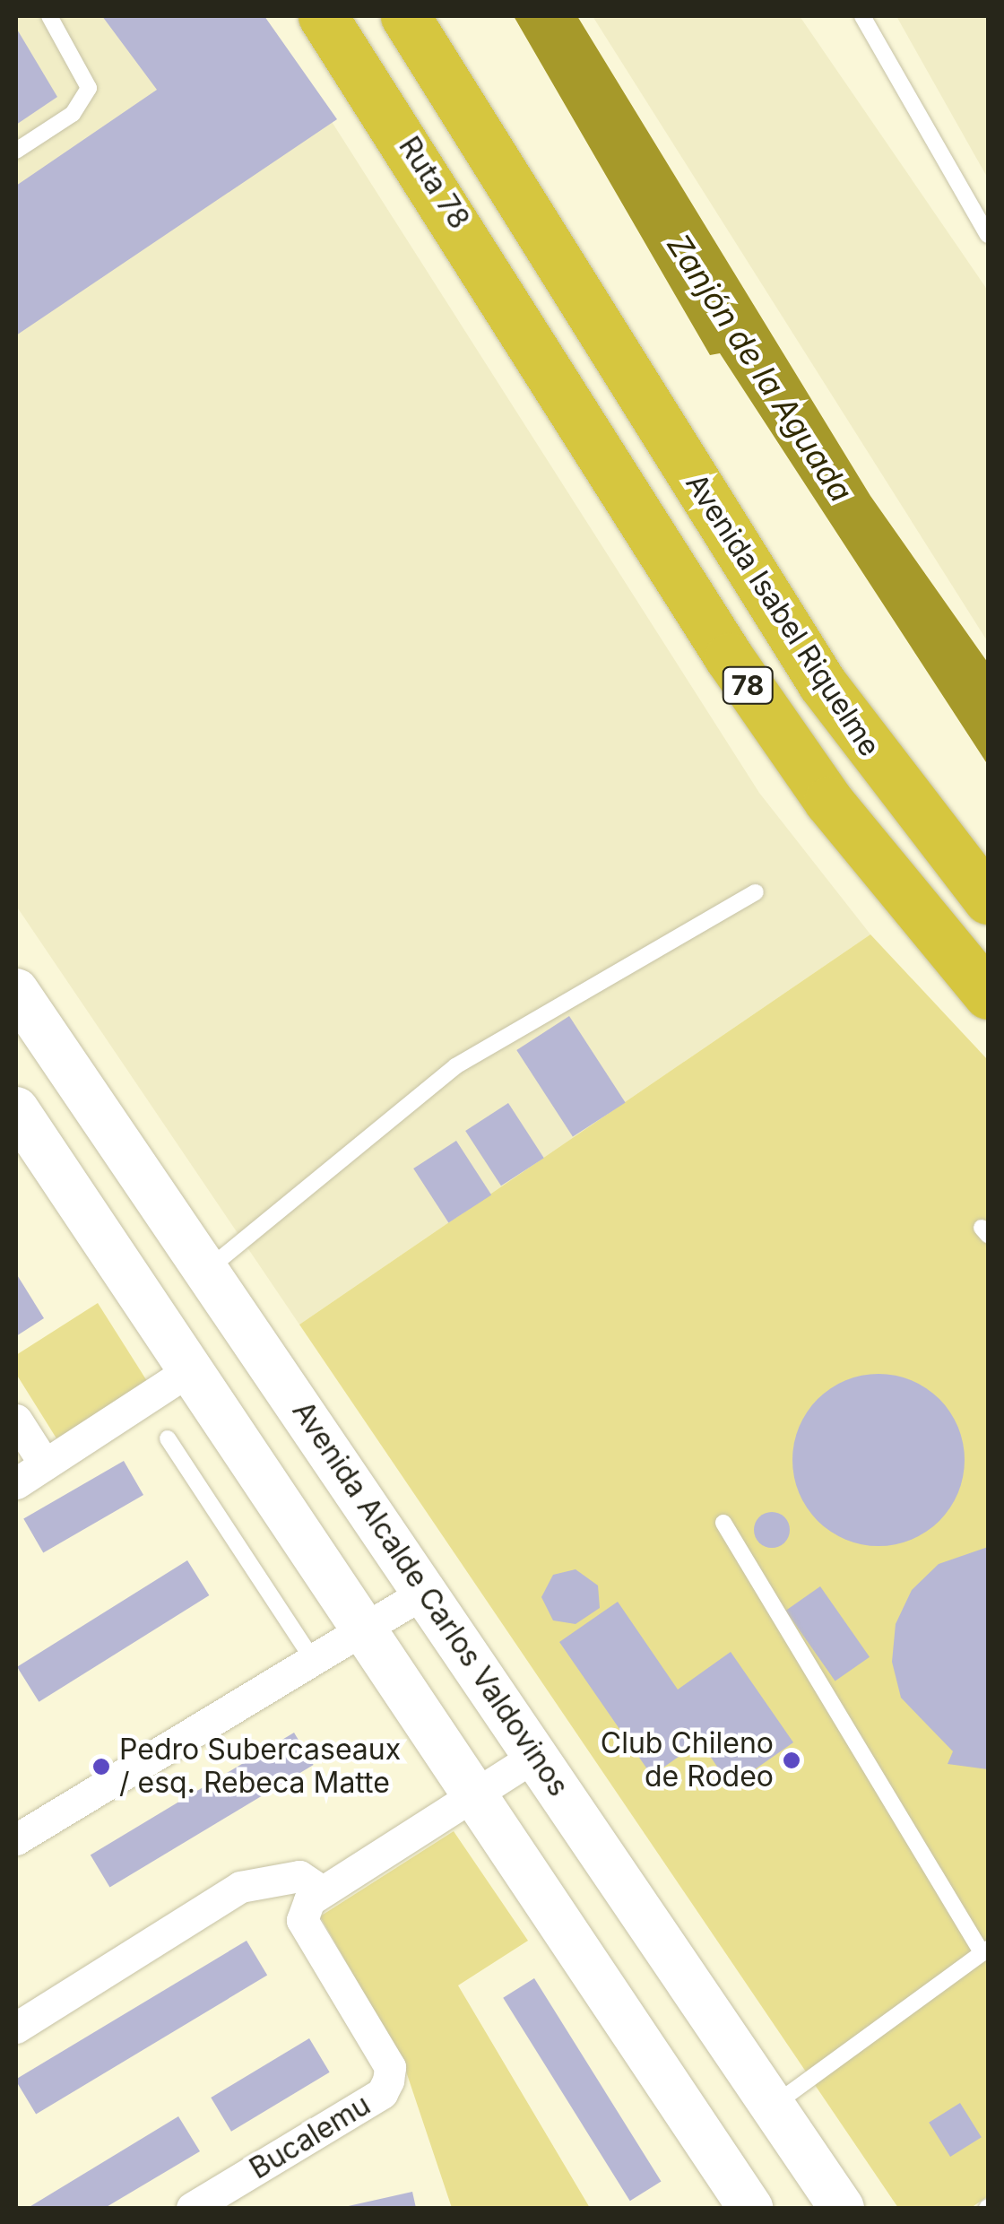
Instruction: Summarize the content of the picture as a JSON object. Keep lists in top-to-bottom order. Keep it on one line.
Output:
{"streets":{"highway":["Ruta 78","Avenida Isabel Riquelme","78"],"main road":["Avenida Alcalde Carlos Valdovinos"],"street":["Bucalemu"]},"water":["Zanjón de la Aguada"],"places":["Club Chileno de Rodeo","Pedro Subercaseaux / esq. Rebeca Matte"]}
